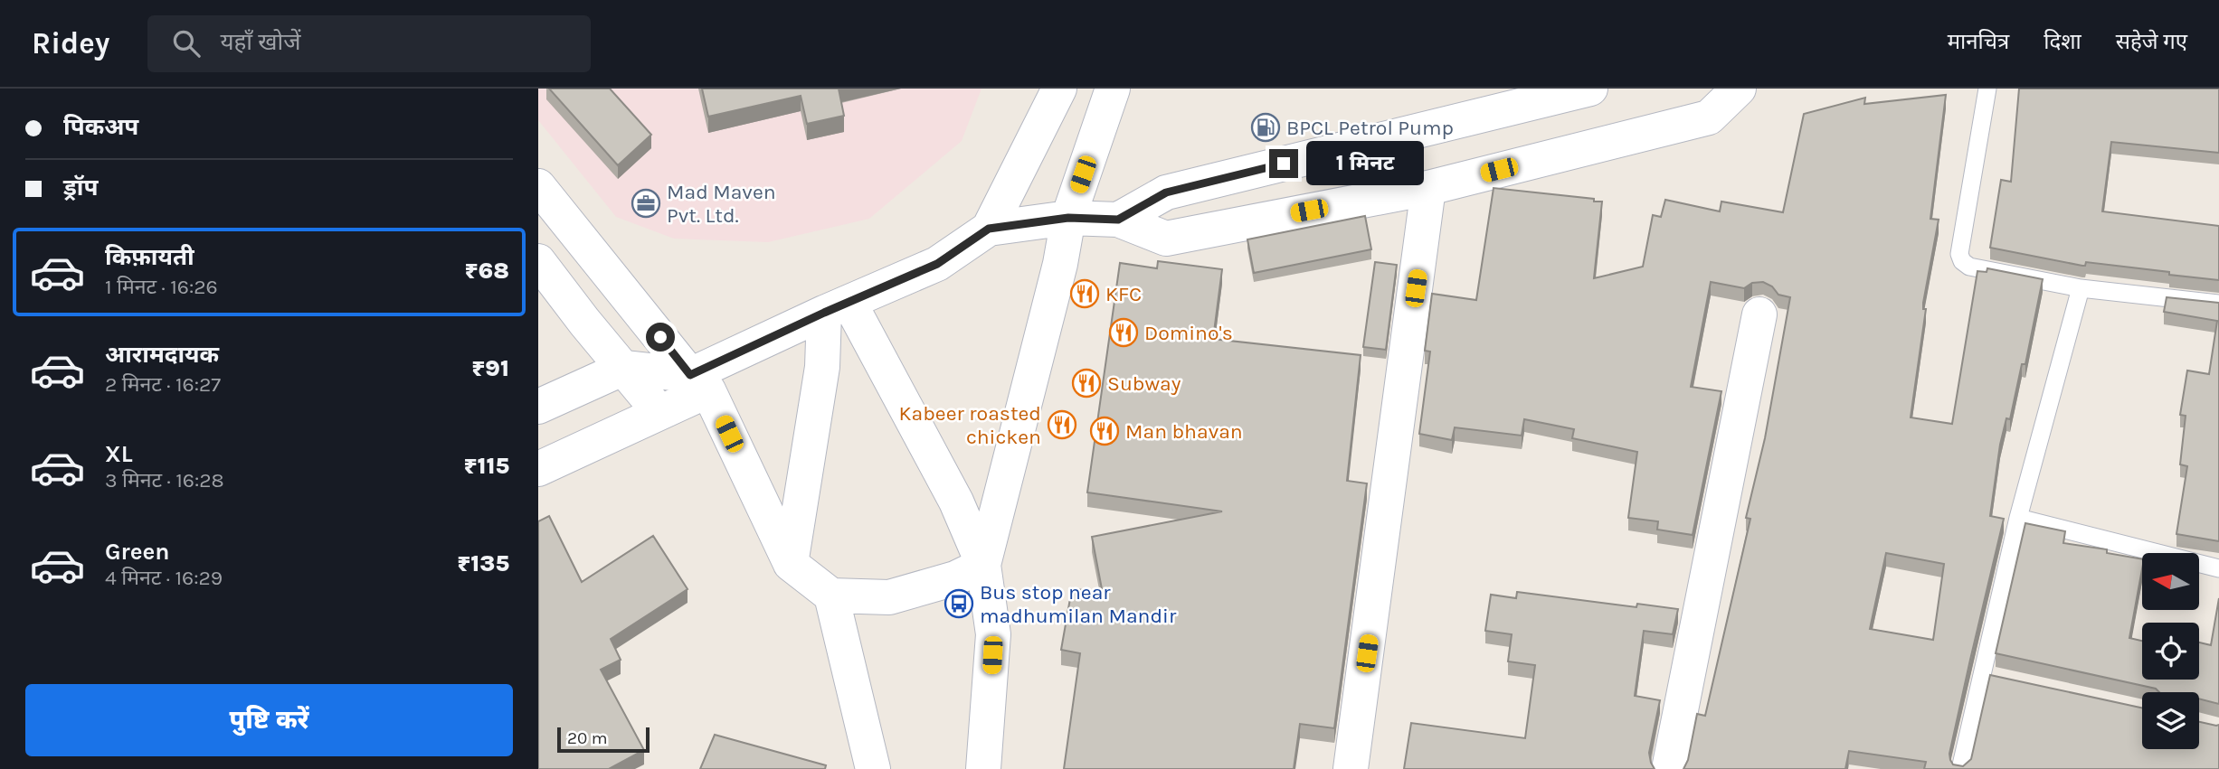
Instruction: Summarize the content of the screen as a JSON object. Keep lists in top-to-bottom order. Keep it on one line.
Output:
{"places":{"fuel station":["BPCL Petrol Pump"],"office":["Mad Maven Pvt. Ltd."],"restaurant":["KFC","Domino's","Subway","Kabeer roasted chicken","Man bhavan"],"bus stop":["Bus stop near madhumilan Mandir"]},"scale_bar":"20 m","north":"left","page":{"header":"Ridey","search":"यहाँ खोजें","nav":["मानचित्र","दिशा","सहेजे गए"],"banner":["पिकअप","ड्रॉप"],"bubble":"1 मिनट","list":[{"name":"किफ़ायती","note":"1 मिनट · 16:26","value":"₹68"},{"name":"आरामदायक","note":"2 मिनट · 16:27","value":"₹91"},{"name":"XL","note":"3 मिनट · 16:28","value":"₹115"},{"name":"Green","note":"4 मिनट · 16:29","value":"₹135"}],"buttons":"पुष्टि करें","scale":"20 m"}}
